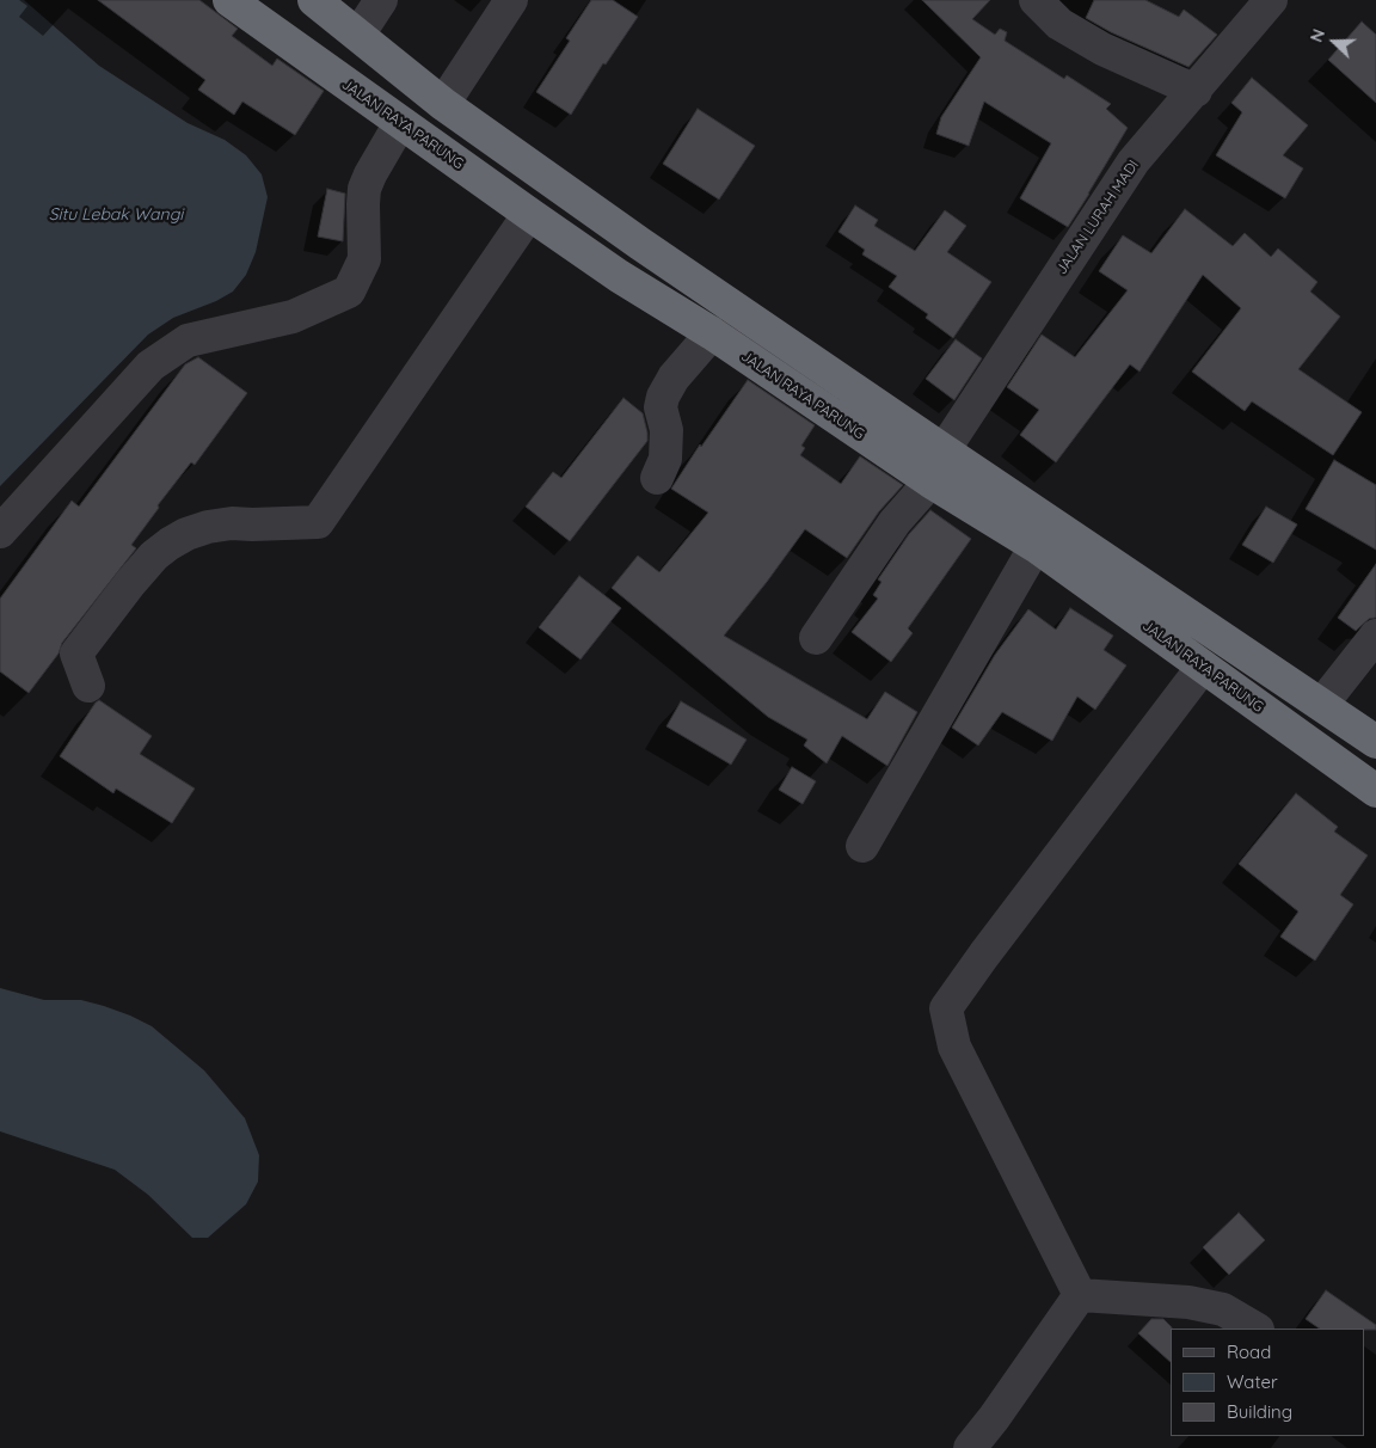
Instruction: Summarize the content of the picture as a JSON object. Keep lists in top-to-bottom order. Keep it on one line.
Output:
{"streets":{"highway":["JALAN RAYA PARUNG"],"street":["JALAN LURAH MADI"]},"water":["Situ Lebak Wangi"],"legend":["Road","Water","Building"],"north":"left"}
